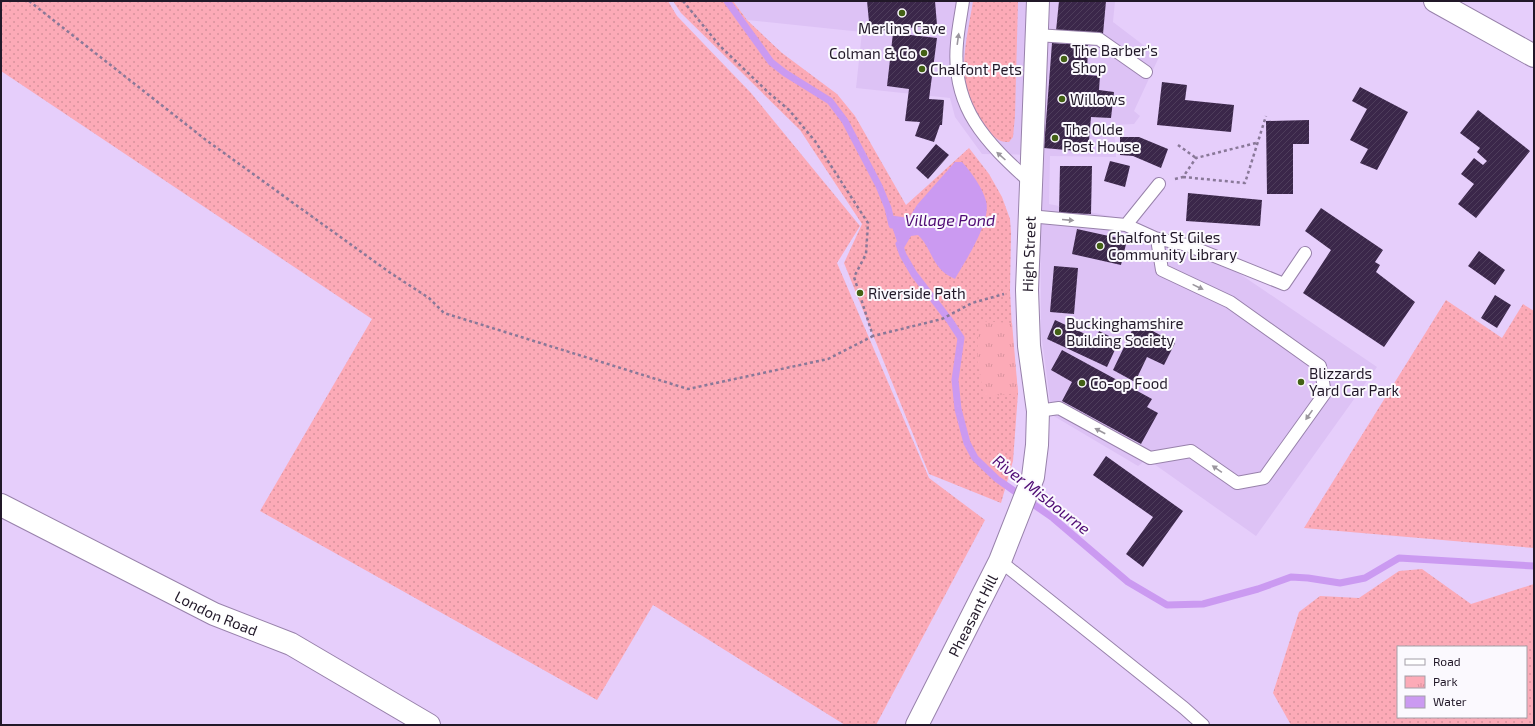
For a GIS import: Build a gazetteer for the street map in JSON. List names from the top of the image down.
{
  "streets": {
    "main road": ["High Street", "London Road", "Pheasant Hill"]
  },
  "crossings": [
    ["High Street", "Pheasant Hill"]
  ],
  "water": ["Village Pond", "River Misbourne"],
  "places": [
    "Merlins Cave",
    "Colman & Co",
    "The Barber's Shop",
    "Chalfont Pets",
    "Willows",
    "The Olde Post House",
    "Chalfont St Giles Community Library",
    "Riverside Path",
    "Buckinghamshire Building Society",
    "Blizzards Yard Car Park",
    "Co-op Food"
  ],
  "legend": ["Road", "Park", "Water"]
}
